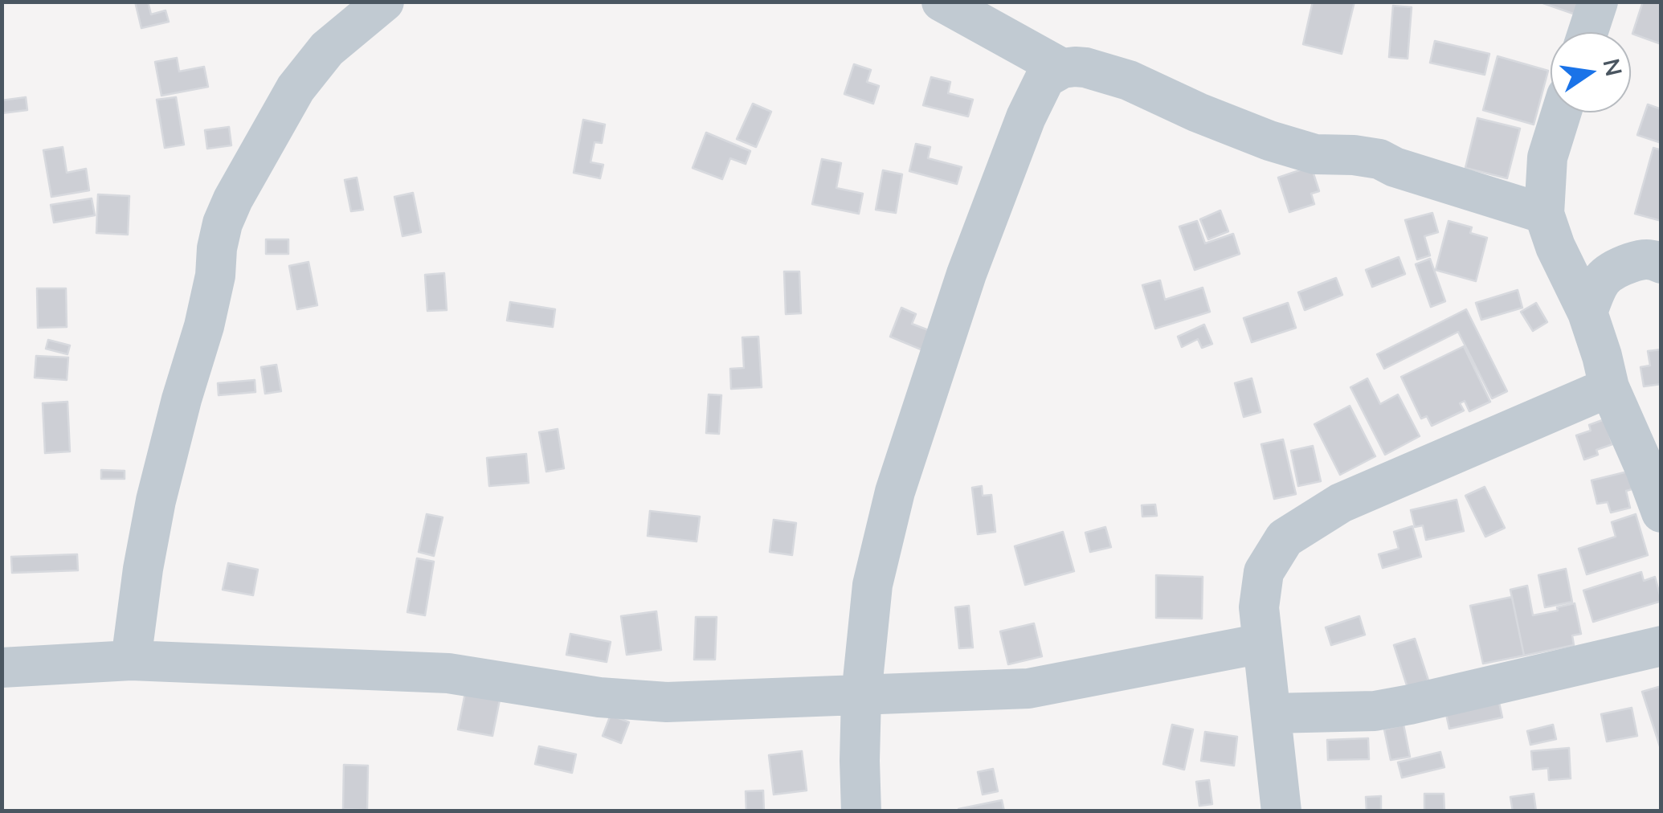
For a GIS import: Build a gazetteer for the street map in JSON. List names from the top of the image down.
{
  "north": "right"
}
